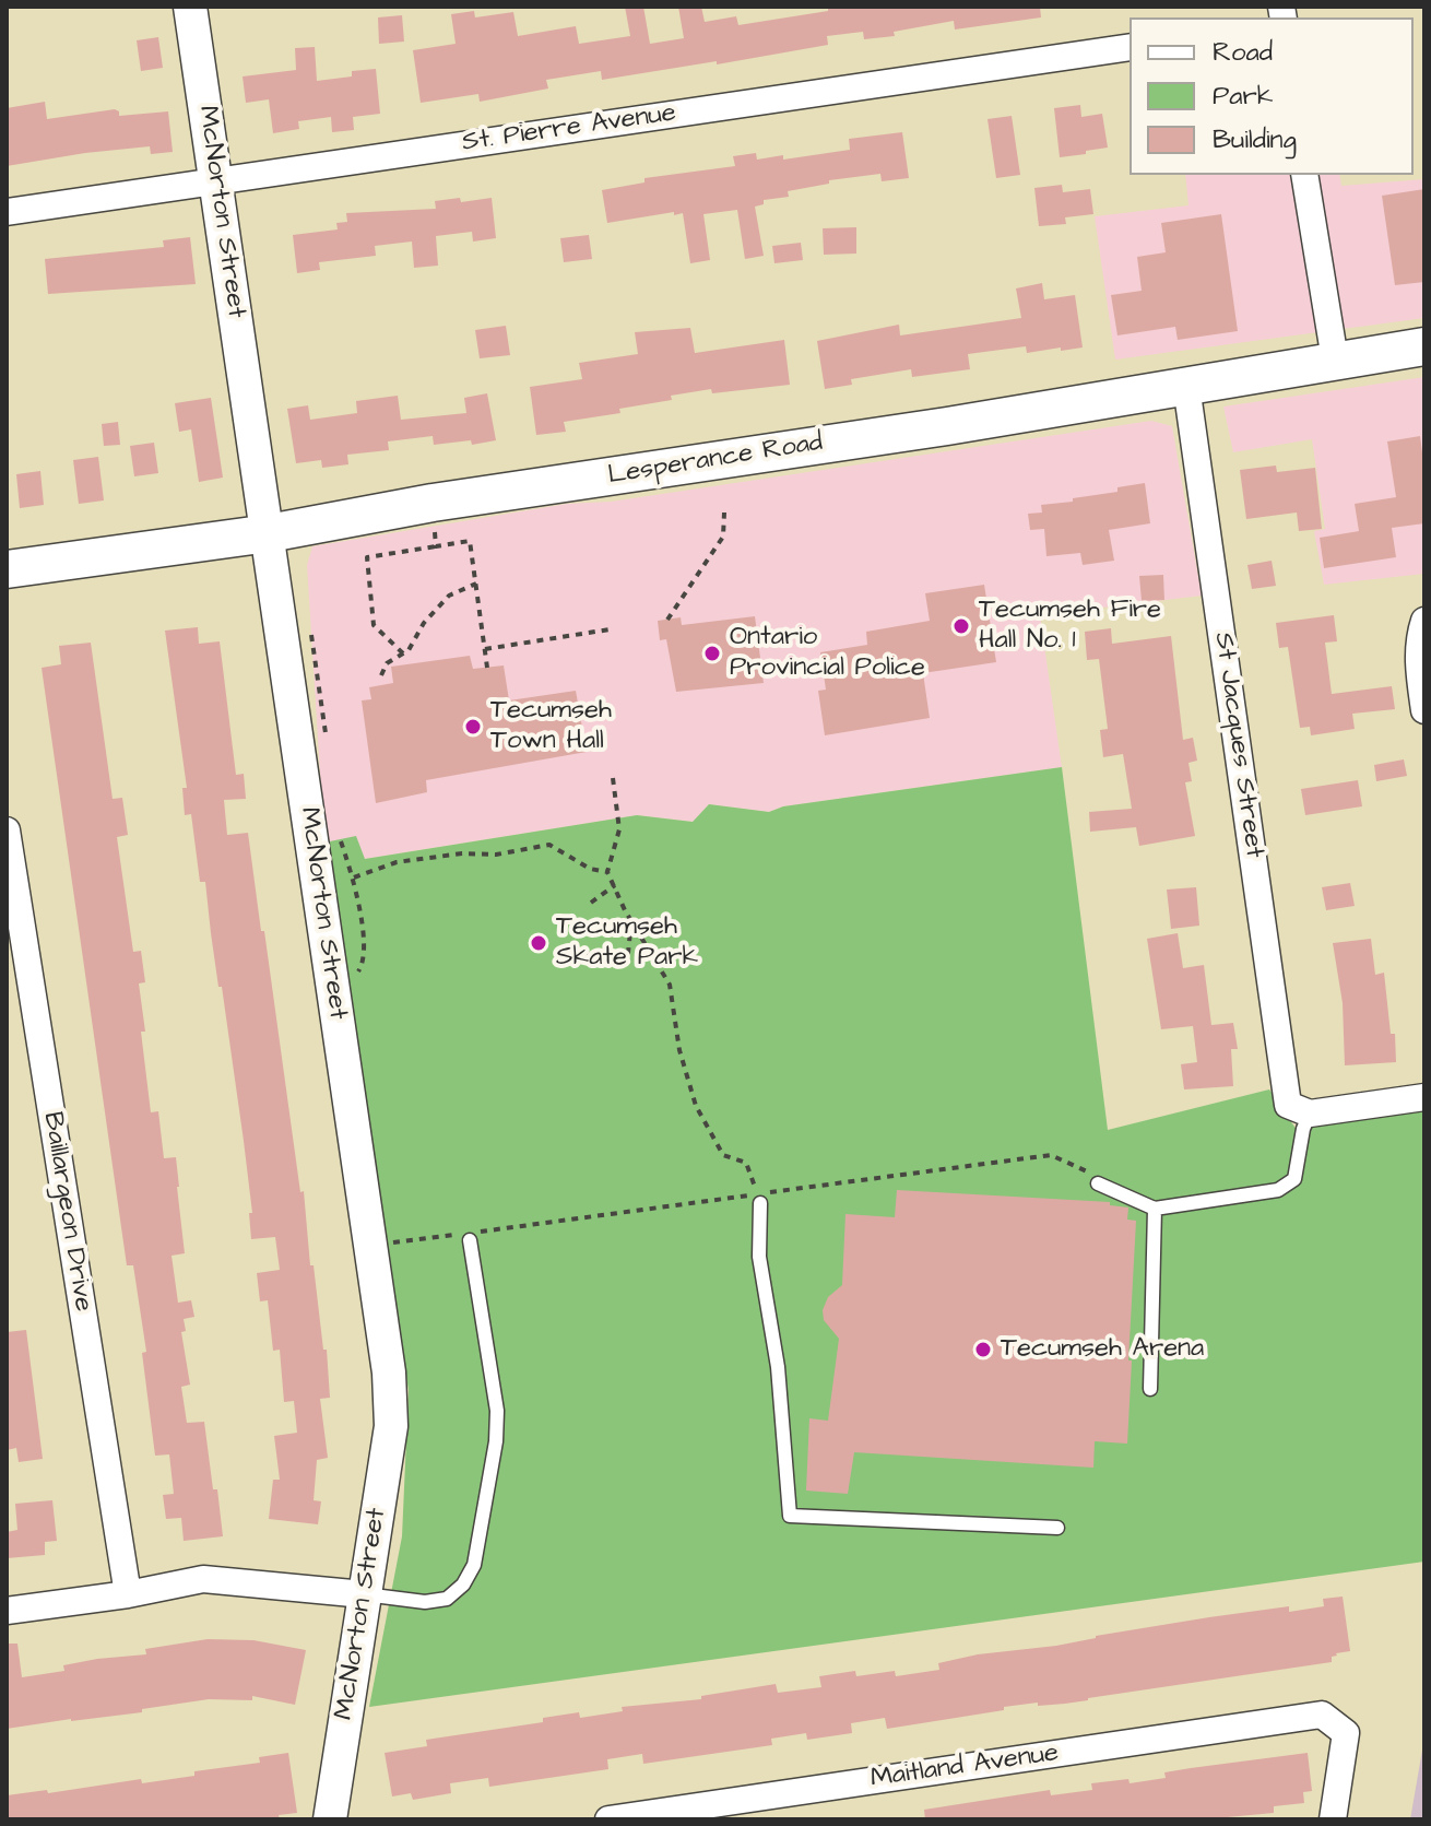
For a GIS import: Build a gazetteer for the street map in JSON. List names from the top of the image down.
{
  "streets": {
    "main road": ["Lesperance Road"],
    "street": [
      "St. Pierre Avenue",
      "McNorton Street",
      "St Jacques Street",
      "Baillargeon Drive",
      "Maitland Avenue"
    ]
  },
  "crossings": [
    ["St. Pierre Avenue", "McNorton Street"],
    ["McNorton Street", "Lesperance Road"],
    ["Lesperance Road", "St Jacques Street"]
  ],
  "places": [
    "Tecumseh Fire Hall No. 1",
    "Ontario Provincial Police",
    "Tecumseh Town Hall",
    "Tecumseh Skate Park",
    "Tecumseh Arena"
  ],
  "legend": ["Road", "Park", "Building"]
}
